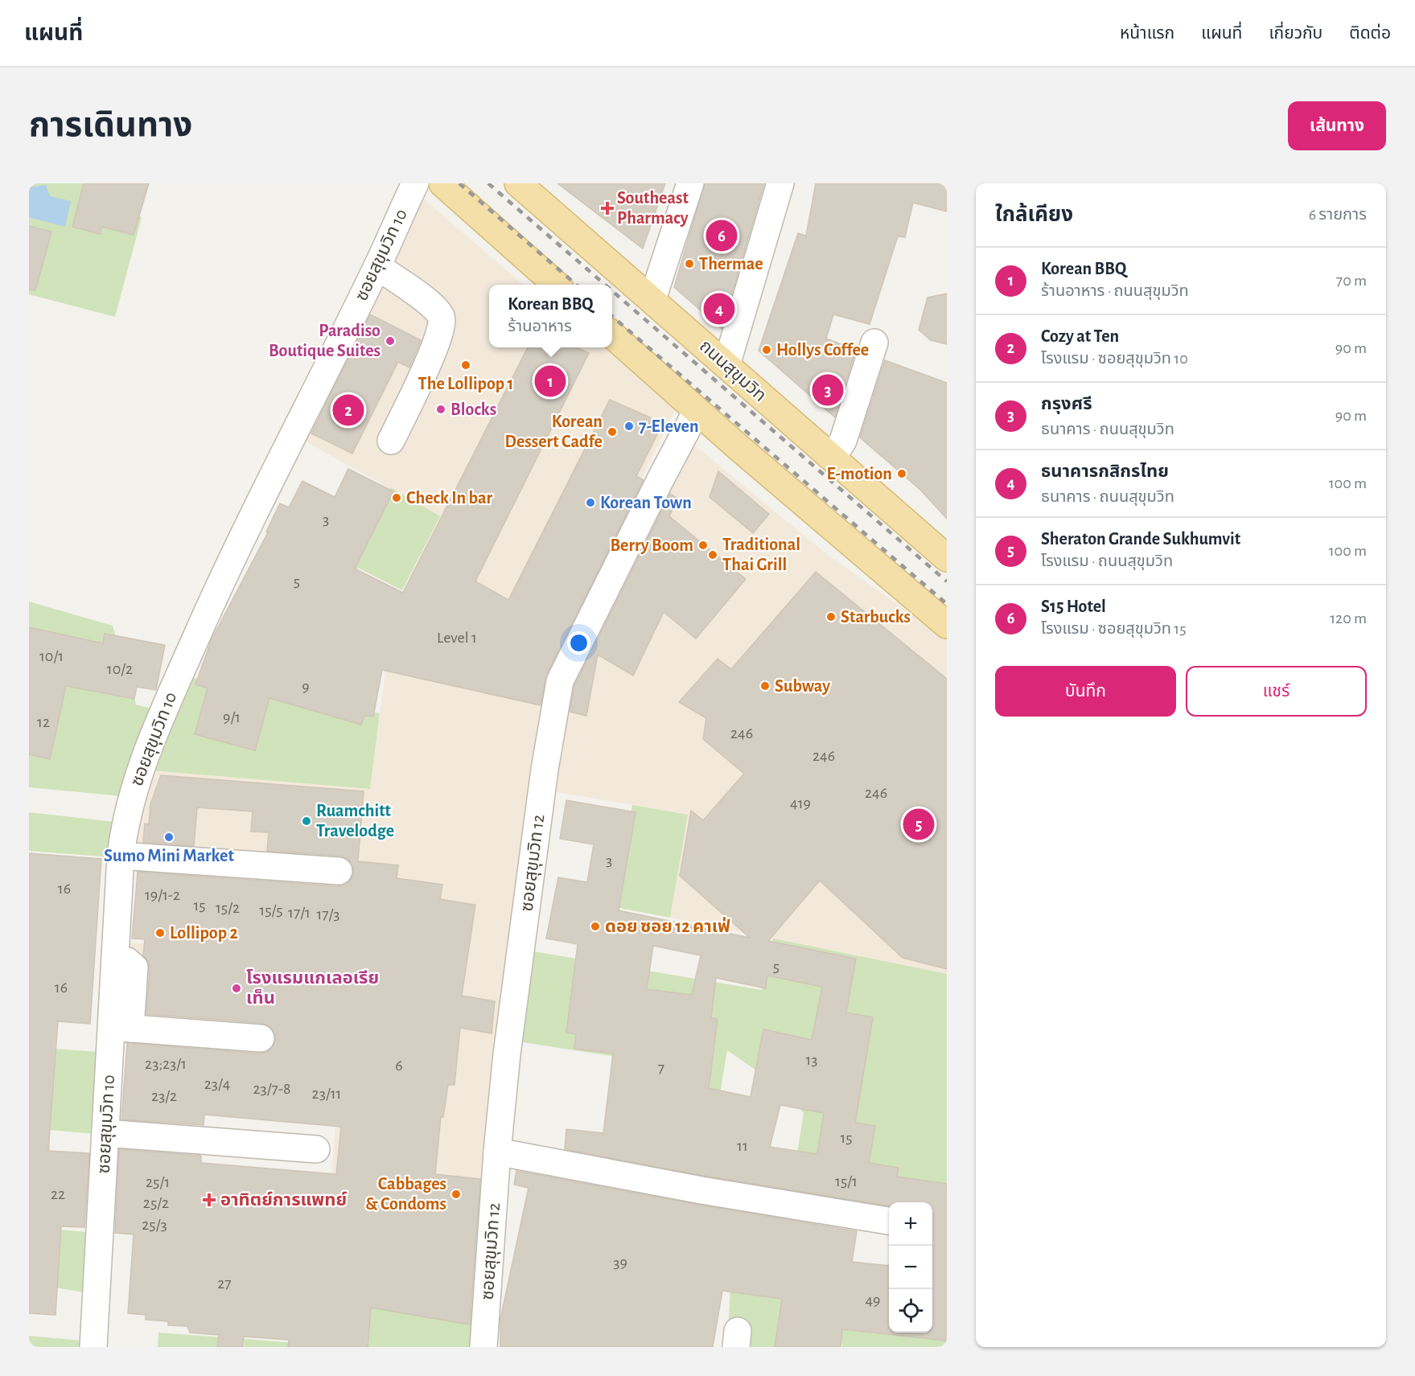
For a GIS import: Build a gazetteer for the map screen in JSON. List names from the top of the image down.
{
  "streets": {
    "main road": ["ถนนสุขุมวิท"],
    "street": ["ซอยสุขุมวิท 10", "ซอยสุขุมวิท 12"]
  },
  "places": {
    "health": ["Southeast Pharmacy", "อาทิตย์การแพทย์"],
    "other": [
      "Thermae",
      "Paradiso Boutique Suites",
      "Hollys Coffee",
      "The Lollipop 1",
      "Blocks",
      "7-Eleven",
      "Korean Dessert Cadfe",
      "E-motion",
      "Check In bar",
      "Korean Town",
      "Berry Boom",
      "Traditional Thai Grill",
      "Starbucks",
      "Subway",
      "Ruamchitt Travelodge",
      "Sumo Mini Market",
      "ดอย ซอย 12 คาเฟ่",
      "Lollipop 2",
      "โรงแรมแกเลอเรีย เท็น",
      "Cabbages & Condoms"
    ]
  },
  "house_numbers": [
    "3",
    "5",
    "Level 1",
    "10/1",
    "10/2",
    "9",
    "9/1",
    "12",
    "246",
    "246",
    "246",
    "419",
    "3",
    "16",
    "19/1-2",
    "15",
    "15/2",
    "15/5",
    "17/1",
    "17/3",
    "5",
    "16",
    "13",
    "23;23/1",
    "6",
    "7",
    "23/4",
    "23/7-8",
    "23/11",
    "23/2",
    "15",
    "11",
    "15/1",
    "25/1",
    "22",
    "25/2",
    "25/3",
    "39",
    "27",
    "49"
  ],
  "page": {
    "header": "แผนที่",
    "nav": [
      "หน้าแรก",
      "แผนที่",
      "เกี่ยวกับ",
      "ติดต่อ"
    ],
    "title": "การเดินทาง",
    "buttons": [
      "เส้นทาง",
      ["บันทึก", "แชร์"]
    ],
    "heading": ["ใกล้เคียง", "6 รายการ"],
    "pins": [
      "6",
      "4",
      "1",
      "3",
      "2",
      "5"
    ],
    "list": [
      {
        "mark": "1",
        "name": "Korean BBQ",
        "note": "ร้านอาหาร · ถนนสุขุมวิท",
        "value": "70 m"
      },
      {
        "mark": "2",
        "name": "Cozy at Ten",
        "note": "โรงแรม · ซอยสุขุมวิท 10",
        "value": "90 m"
      },
      {
        "mark": "3",
        "name": "กรุงศรี",
        "note": "ธนาคาร · ถนนสุขุมวิท",
        "value": "90 m"
      },
      {
        "mark": "4",
        "name": "ธนาคารกสิกรไทย",
        "note": "ธนาคาร · ถนนสุขุมวิท",
        "value": "100 m"
      },
      {
        "mark": "5",
        "name": "Sheraton Grande Sukhumvit",
        "note": "โรงแรม · ถนนสุขุมวิท",
        "value": "100 m"
      },
      {
        "mark": "6",
        "name": "S15 Hotel",
        "note": "โรงแรม · ซอยสุขุมวิท 15",
        "value": "120 m"
      }
    ],
    "popup": ["Korean BBQ", "ร้านอาหาร"],
    "map_buttons": ["+", "−"]
  }
}
